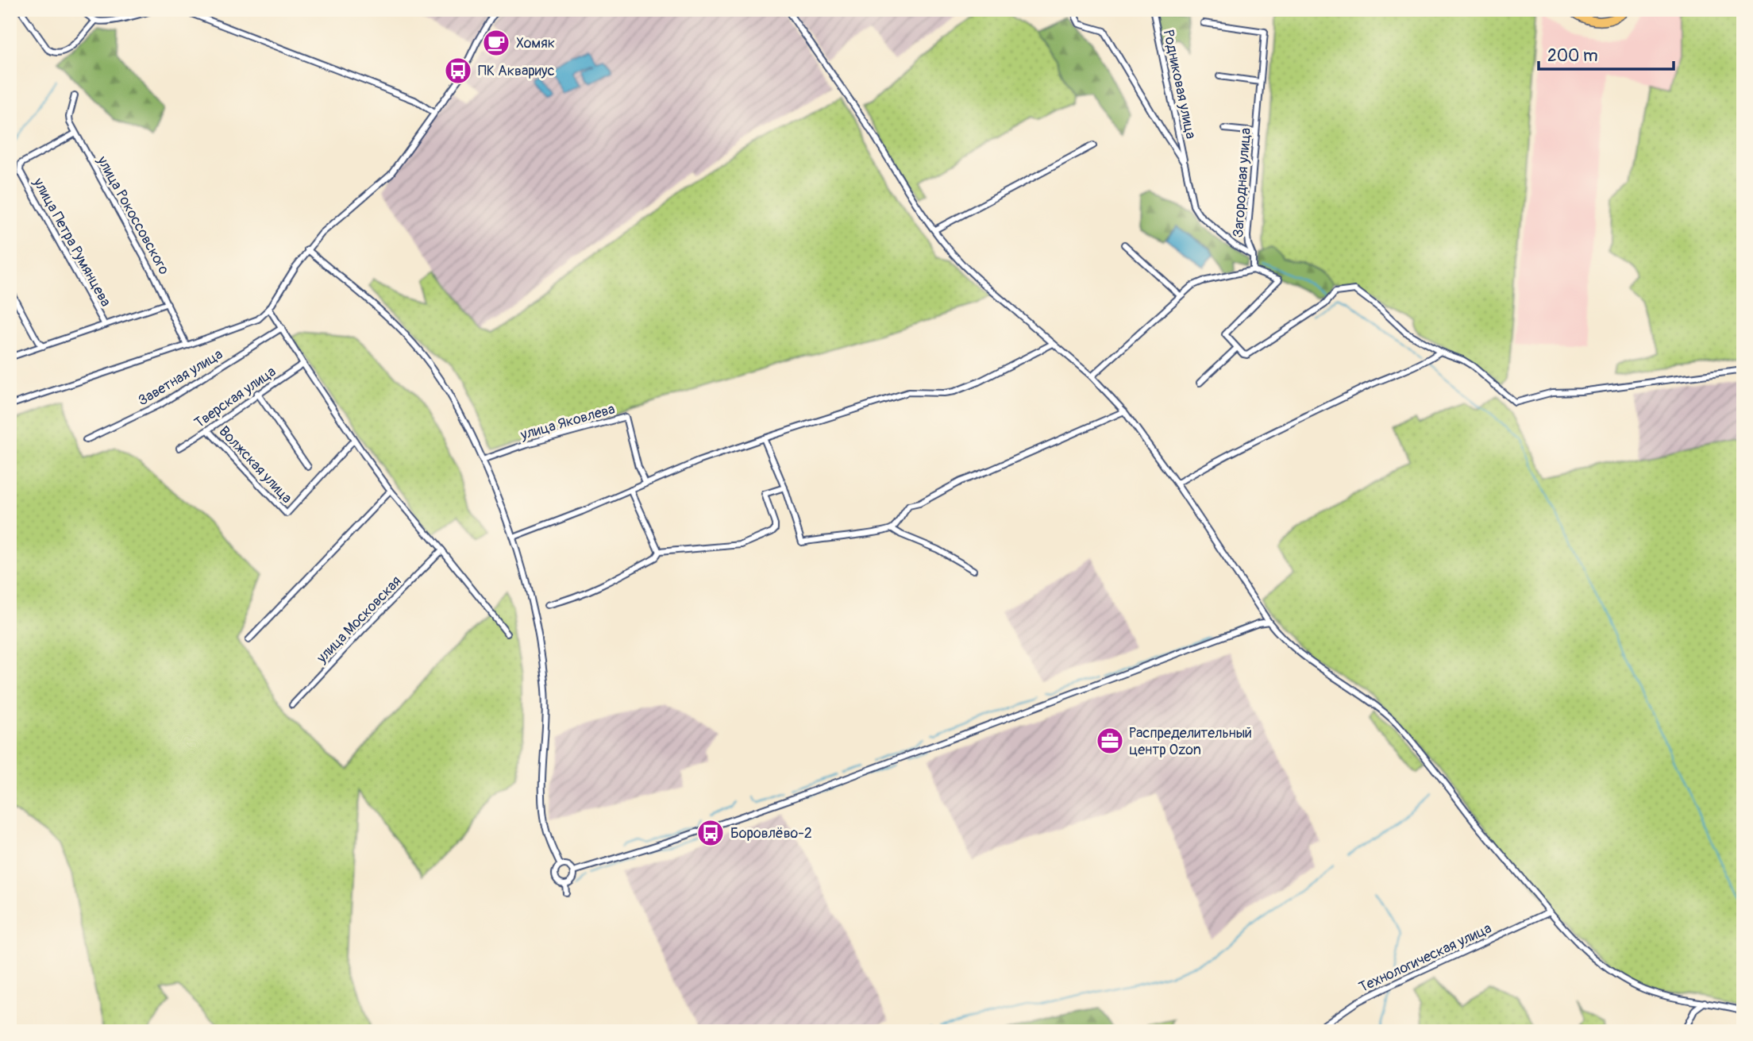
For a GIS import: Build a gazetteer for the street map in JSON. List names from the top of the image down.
{
  "streets": {
    "street": [
      "Родниковая улица",
      "Загородная улица",
      "улица Рокоссовского",
      "улица Петра Румянцева",
      "Заветная улица",
      "Тверская улица",
      "улица Яковлева",
      "Волжская улица",
      "улица Московская",
      "Технологическая улица"
    ]
  },
  "crossings": [
    ["Родниковая улица", "Загородная улица"],
    ["улица Рокоссовского", "улица Петра Румянцева"],
    ["Тверская улица", "Волжская улица"]
  ],
  "places": {
    "cafe": ["Хомяк"],
    "bus stop": ["ПК Аквариус", "Боровлёво-2"],
    "office": ["Распределительный центр Ozon"]
  },
  "scale_bar": "200 m"
}
